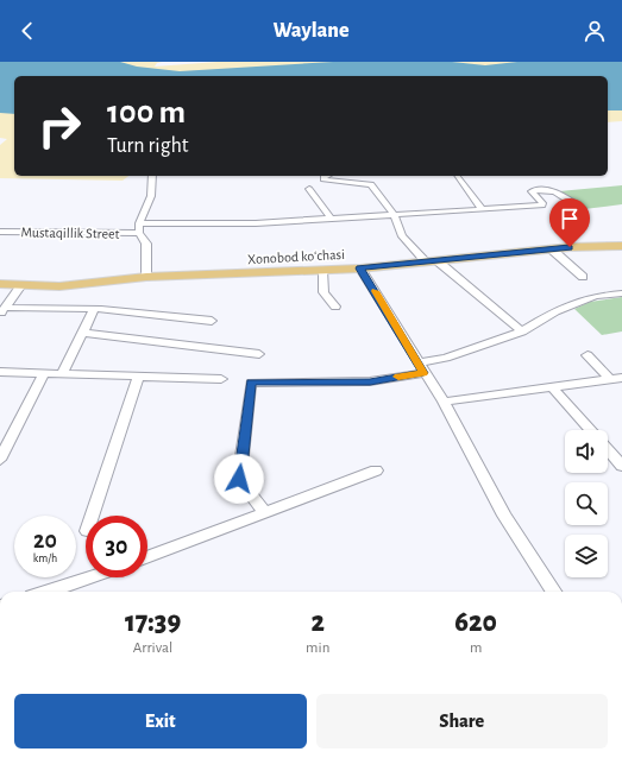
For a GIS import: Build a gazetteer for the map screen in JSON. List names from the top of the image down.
{
  "streets": {
    "main road": ["Xonobod koʻchasi"],
    "street": ["Mustaqillik Street"]
  },
  "page": {
    "header": "Waylane",
    "turn": ["100 m", "Turn right"],
    "speed": "20 km/h",
    "limit": "30",
    "eta": [
      "17:39",
      "Arrival",
      "2",
      "min",
      "620",
      "m"
    ],
    "buttons": ["Exit", "Share"]
  }
}
